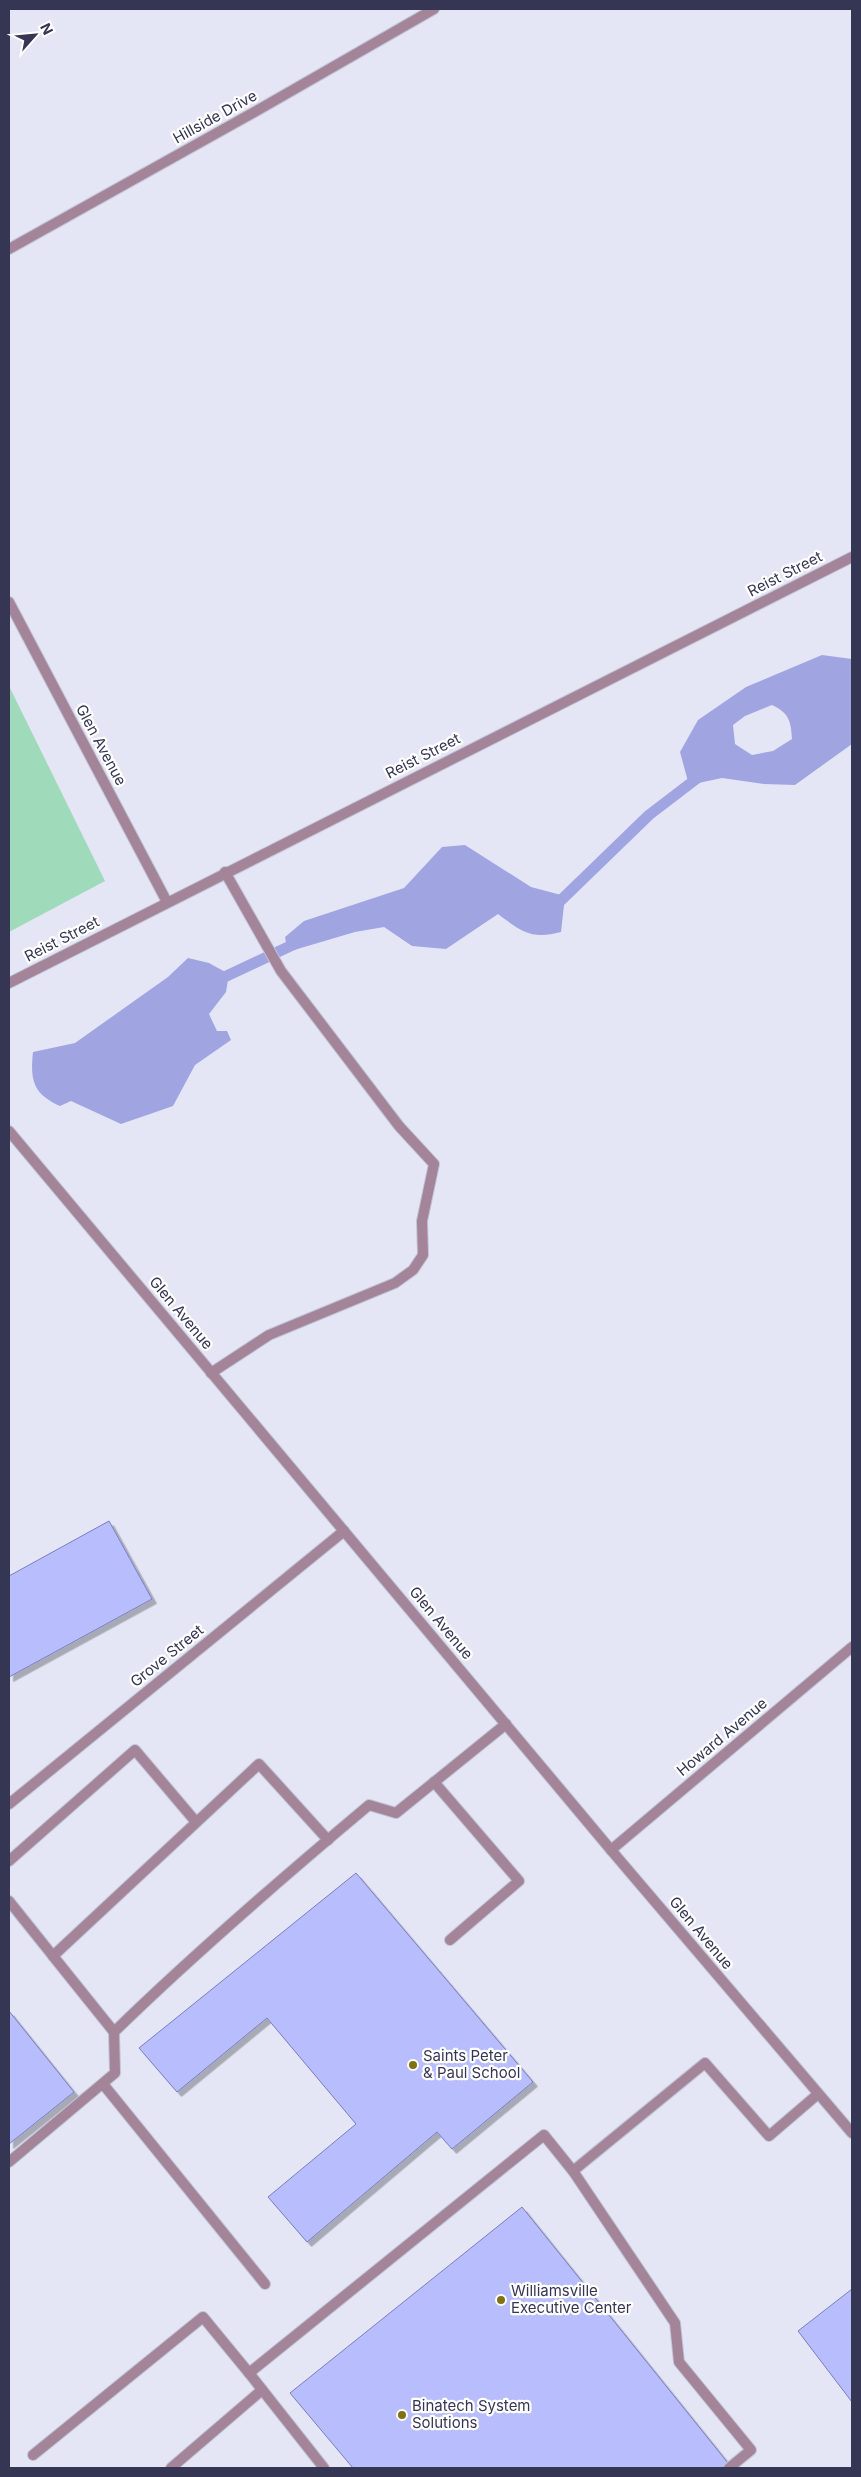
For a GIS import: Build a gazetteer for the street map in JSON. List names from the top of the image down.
{
  "streets": {
    "street": [
      "Hillside Drive",
      "Reist Street",
      "Glen Avenue",
      "Grove Street",
      "Howard Avenue"
    ]
  },
  "crossings": [
    ["Reist Street", "Glen Avenue"],
    ["Glen Avenue", "Grove Street"],
    ["Glen Avenue", "Howard Avenue"]
  ],
  "places": ["Saints Peter & Paul School", "Williamsville Executive Center", "Binatech System Solutions"],
  "north": "top right"
}
